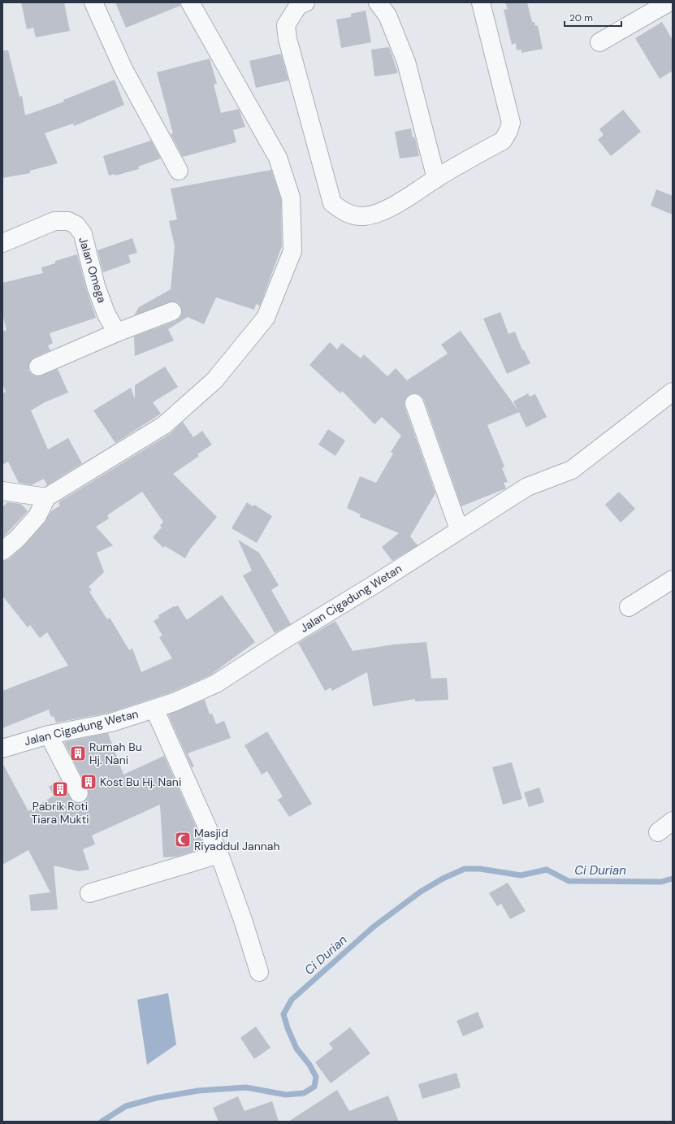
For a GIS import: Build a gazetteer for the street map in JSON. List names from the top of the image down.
{
  "streets": {
    "street": ["Jalan Omega", "Jalan Cigadung Wetan"]
  },
  "water": ["Ci Durian"],
  "places": {
    "building": ["Rumah Bu Hj. Nani", "Kost Bu Hj. Nani", "Pabrik Roti Tiara Mukti"],
    "mosque": ["Masjid Riyaddul Jannah"]
  },
  "scale_bar": "20 m"
}
